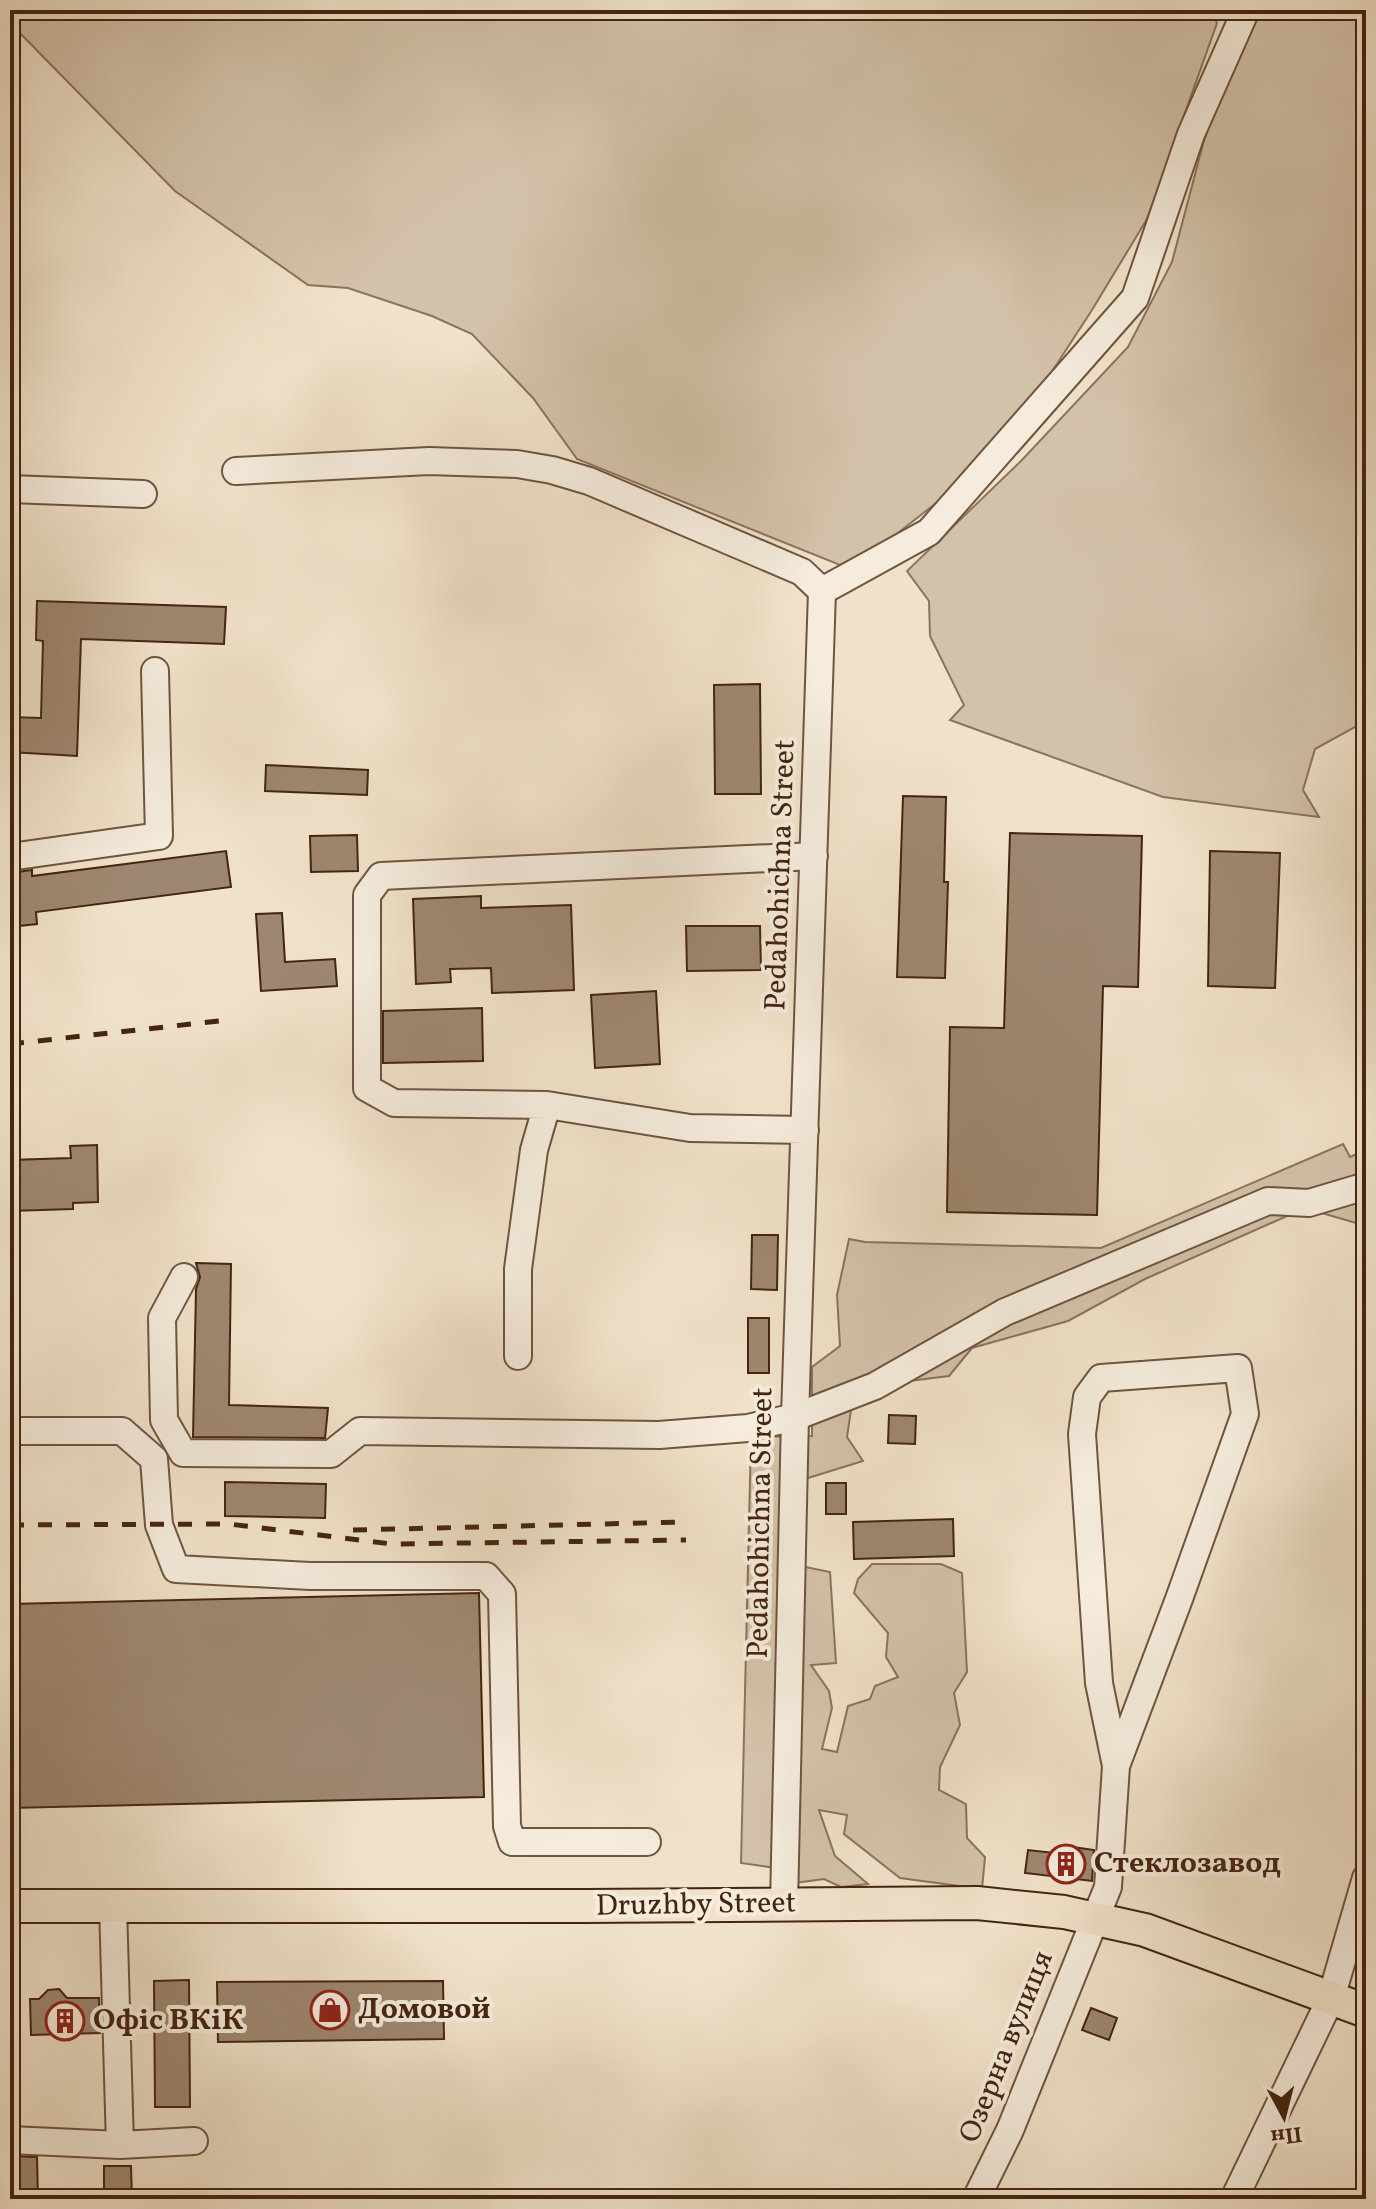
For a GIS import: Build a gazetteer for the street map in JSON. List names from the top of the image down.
{
  "streets": {
    "main road": ["Druzhby Street"],
    "street": ["Pedahohichna Street", "Озерна вулиця"]
  },
  "crossings": [
    ["Pedahohichna Street", "Druzhby Street"],
    ["Druzhby Street", "Озерна вулиця"]
  ],
  "places": {
    "building": ["Стеклозавод", "Офіс ВКіК"],
    "shop": ["Домовой"]
  },
  "north": "bottom"
}
